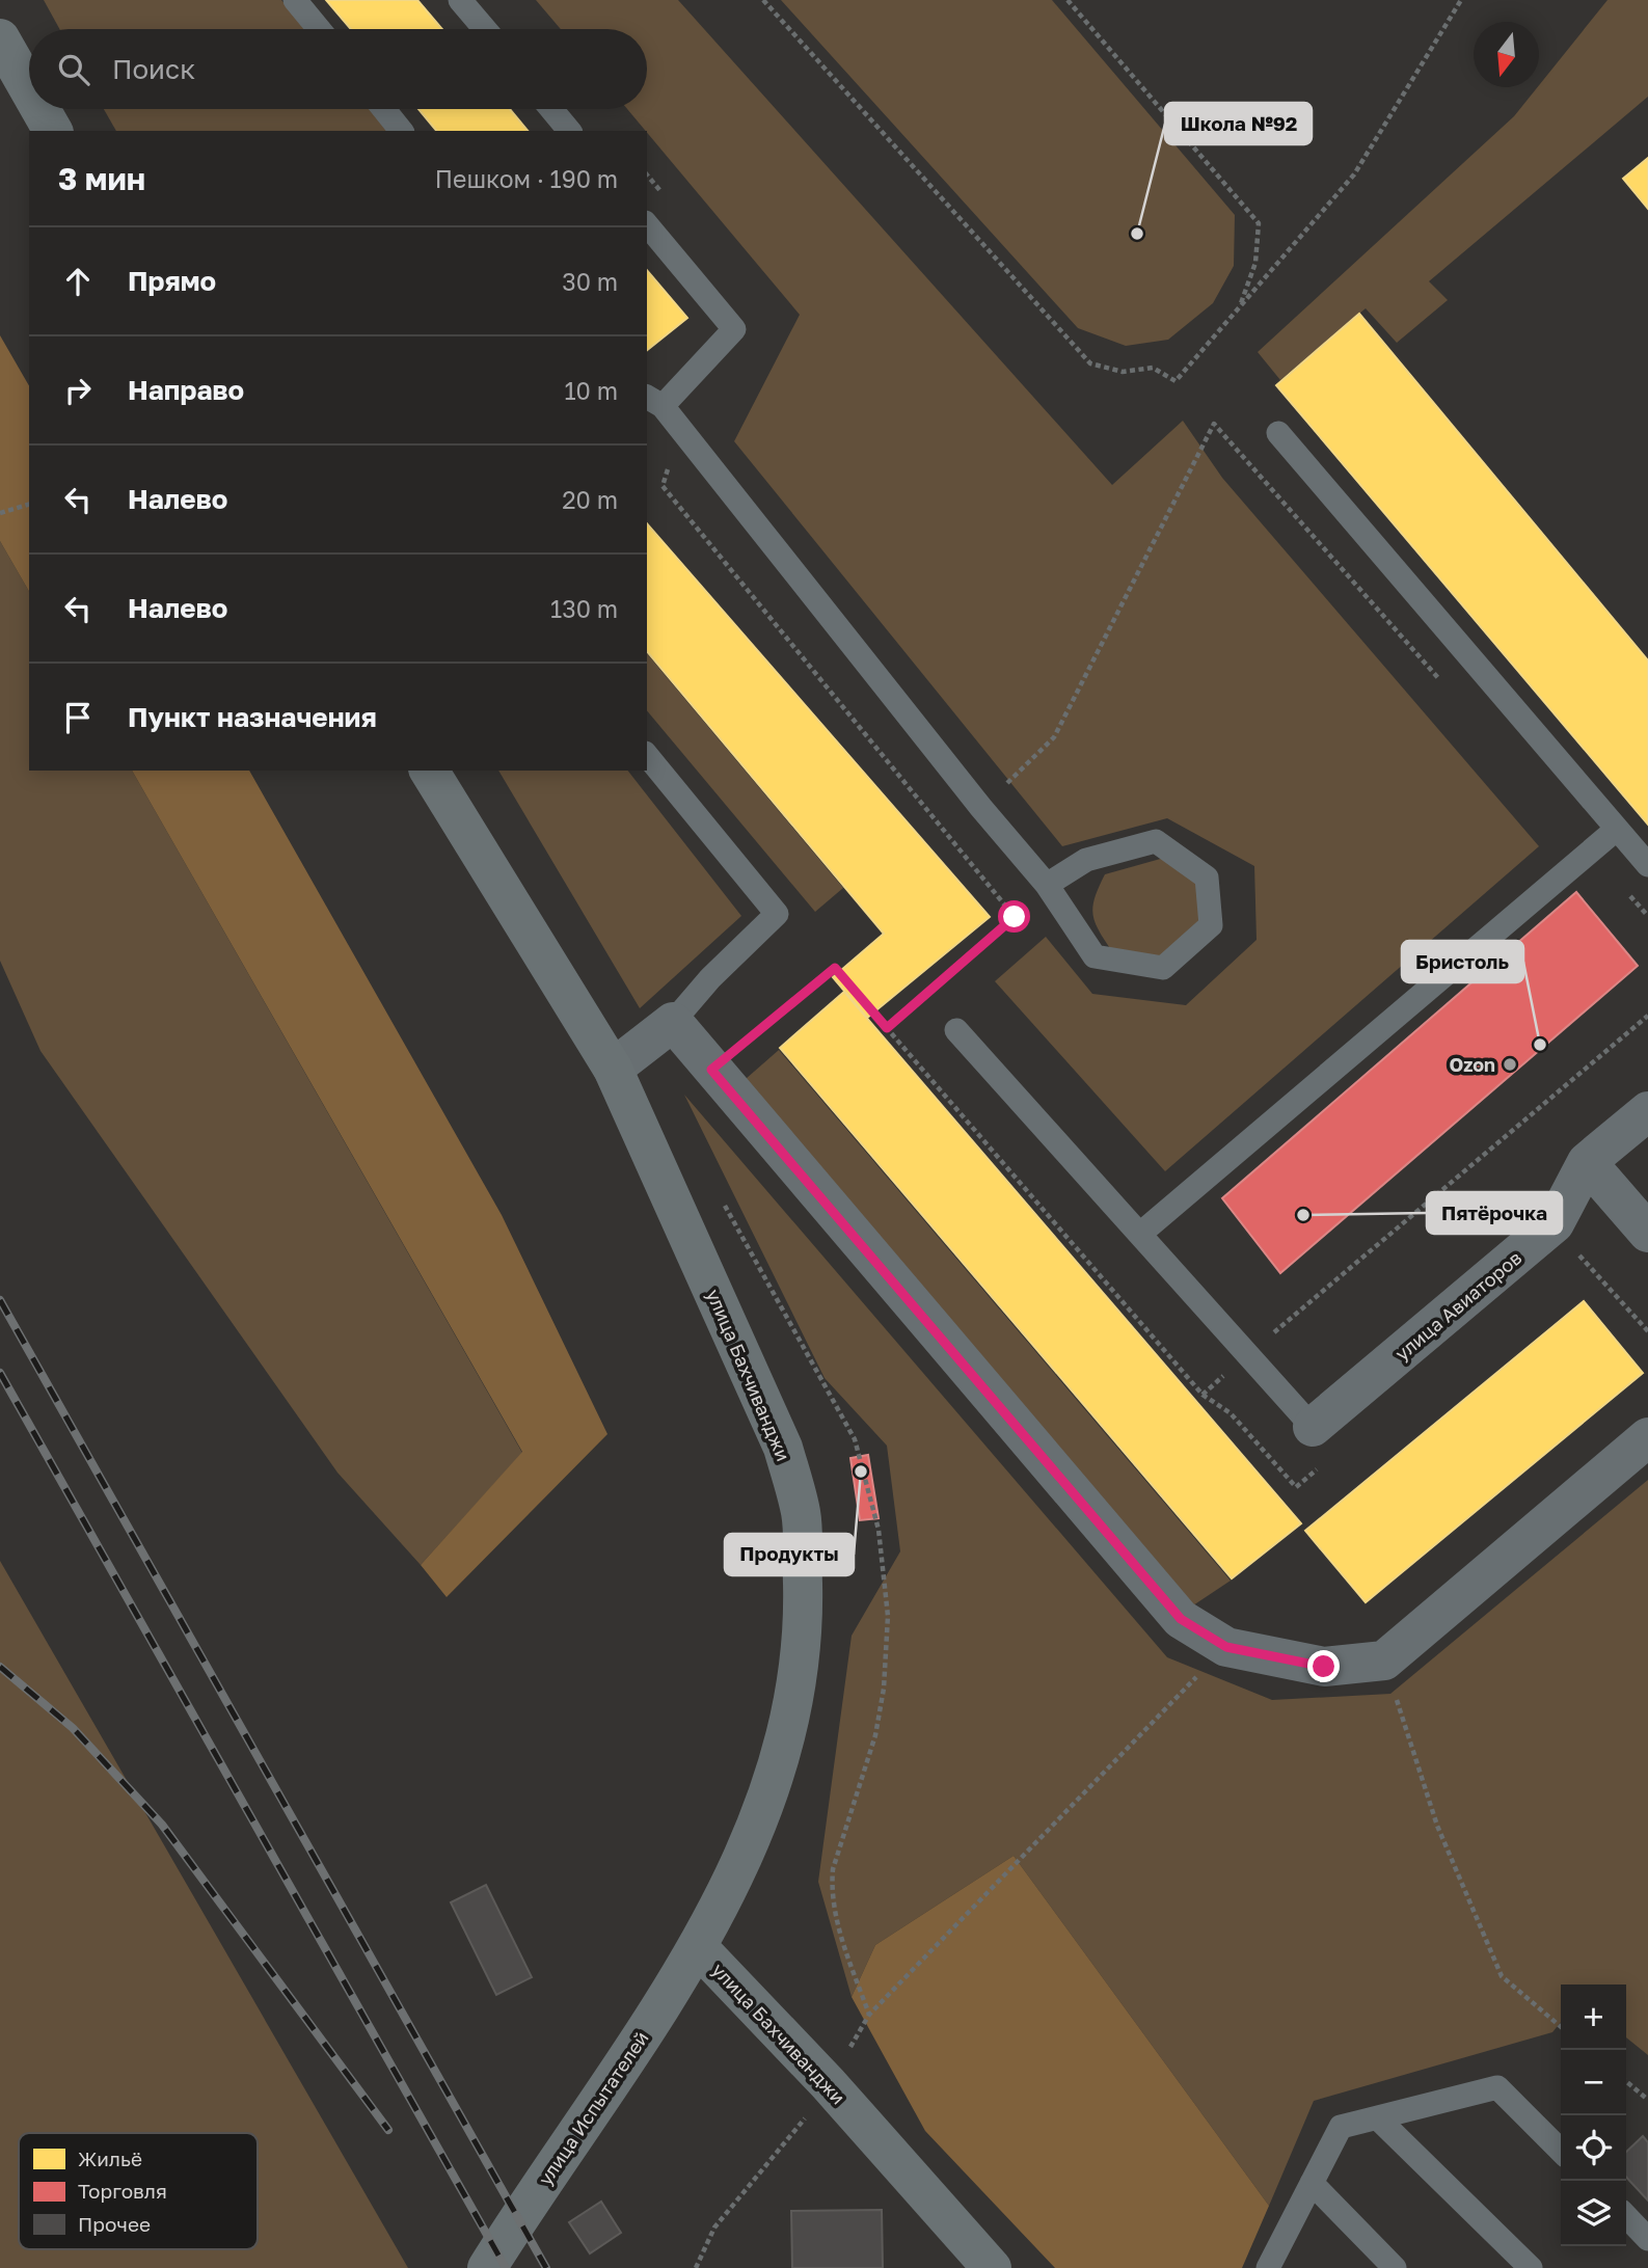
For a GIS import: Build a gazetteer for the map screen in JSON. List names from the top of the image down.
{
  "streets": {
    "main road": ["улица Бахчиванджи", "улица Испытателей"],
    "street": ["улица Авиаторов"]
  },
  "crossings": [
    ["улица Бахчиванджи", "улица Испытателей"]
  ],
  "places": [
    "Школа №92",
    "Бристоль",
    "Ozon",
    "Пятёрочка",
    "Продукты"
  ],
  "legend": ["Жильё", "Торговля", "Прочее"],
  "north": "bottom",
  "page": {
    "search": "Поиск",
    "heading": ["3 мин", "Пешком · 190 m"],
    "list": [
      ["Прямо", "30 m"],
      ["Направо", "10 m"],
      ["Налево", "20 m"],
      ["Налево", "130 m"],
      "Пункт назначения"
    ],
    "map_buttons": ["+", "−"]
  }
}
